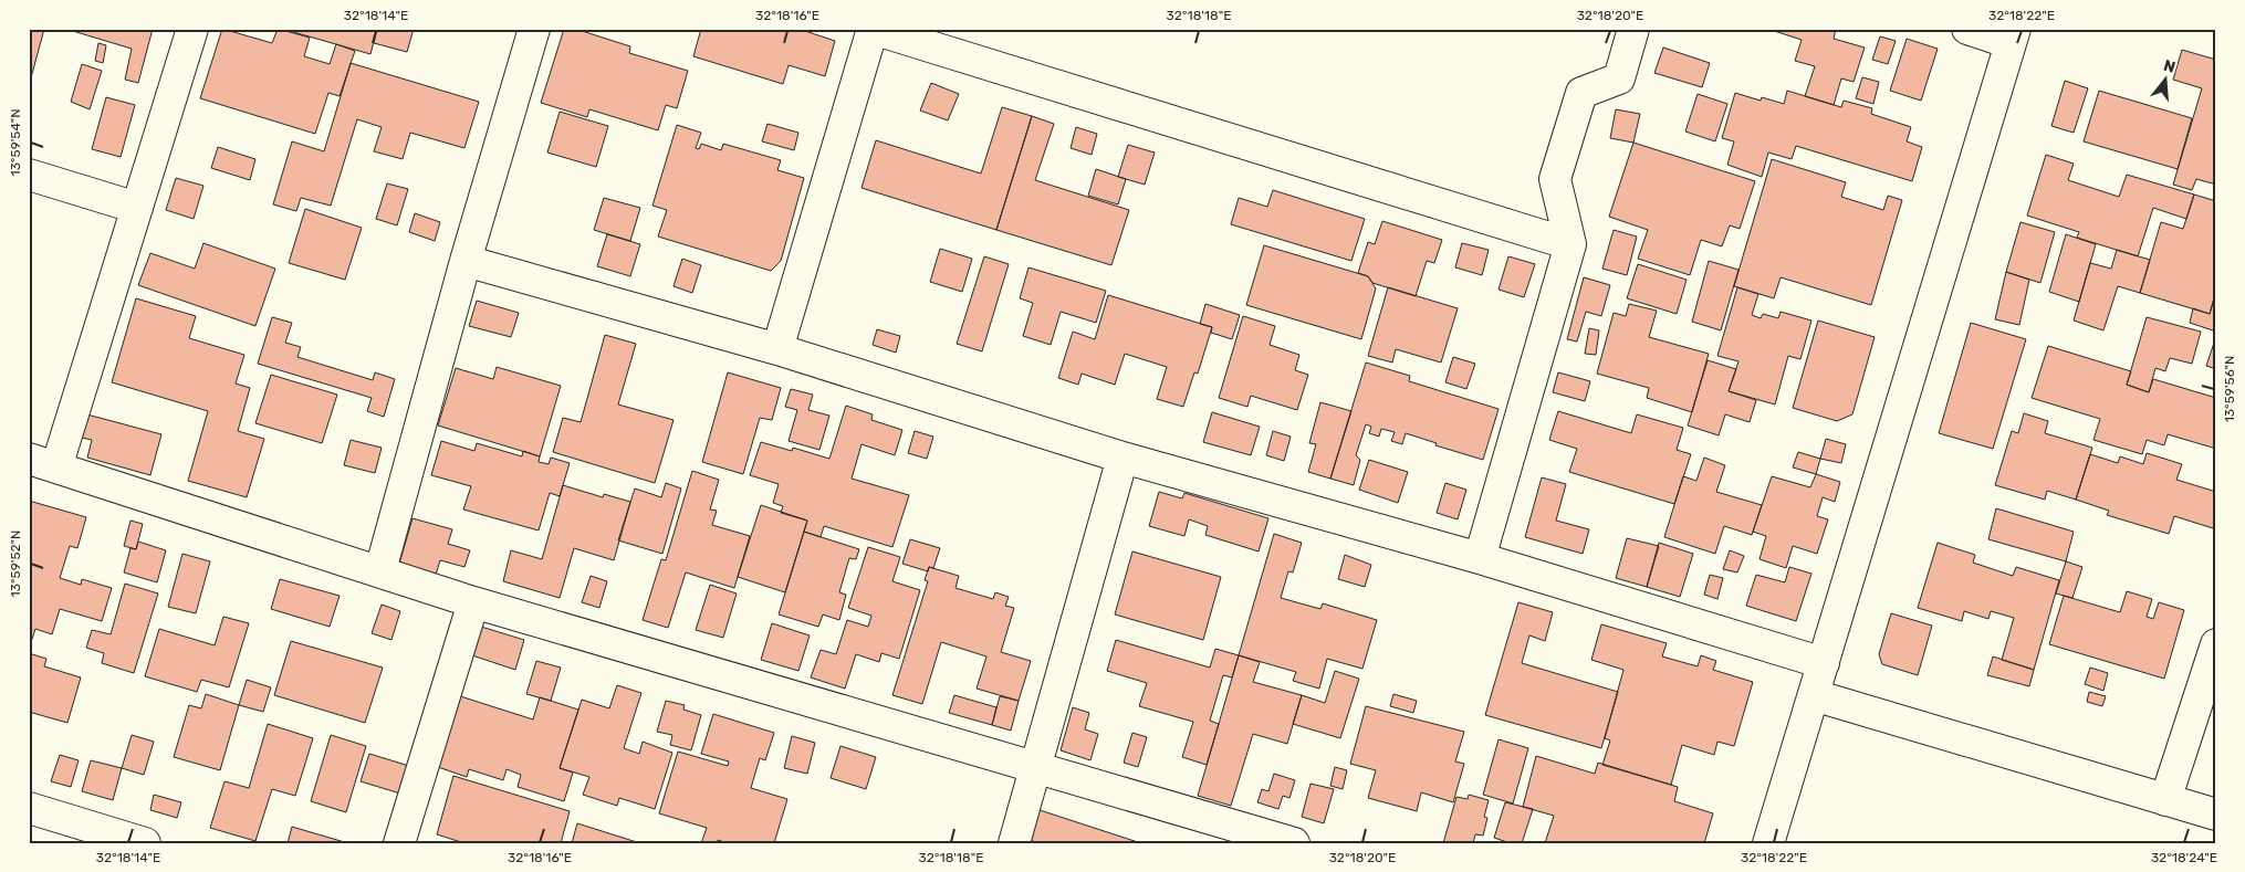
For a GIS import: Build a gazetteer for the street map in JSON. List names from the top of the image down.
{
  "north": "top",
  "coordinates": [
    "32°18'14\"E",
    "32°18'16\"E",
    "32°18'18\"E",
    "32°18'20\"E",
    "32°18'22\"E",
    "13°59'54\"N",
    "13°59'56\"N",
    "13°59'52\"N",
    "32°18'24\"E"
  ]
}
